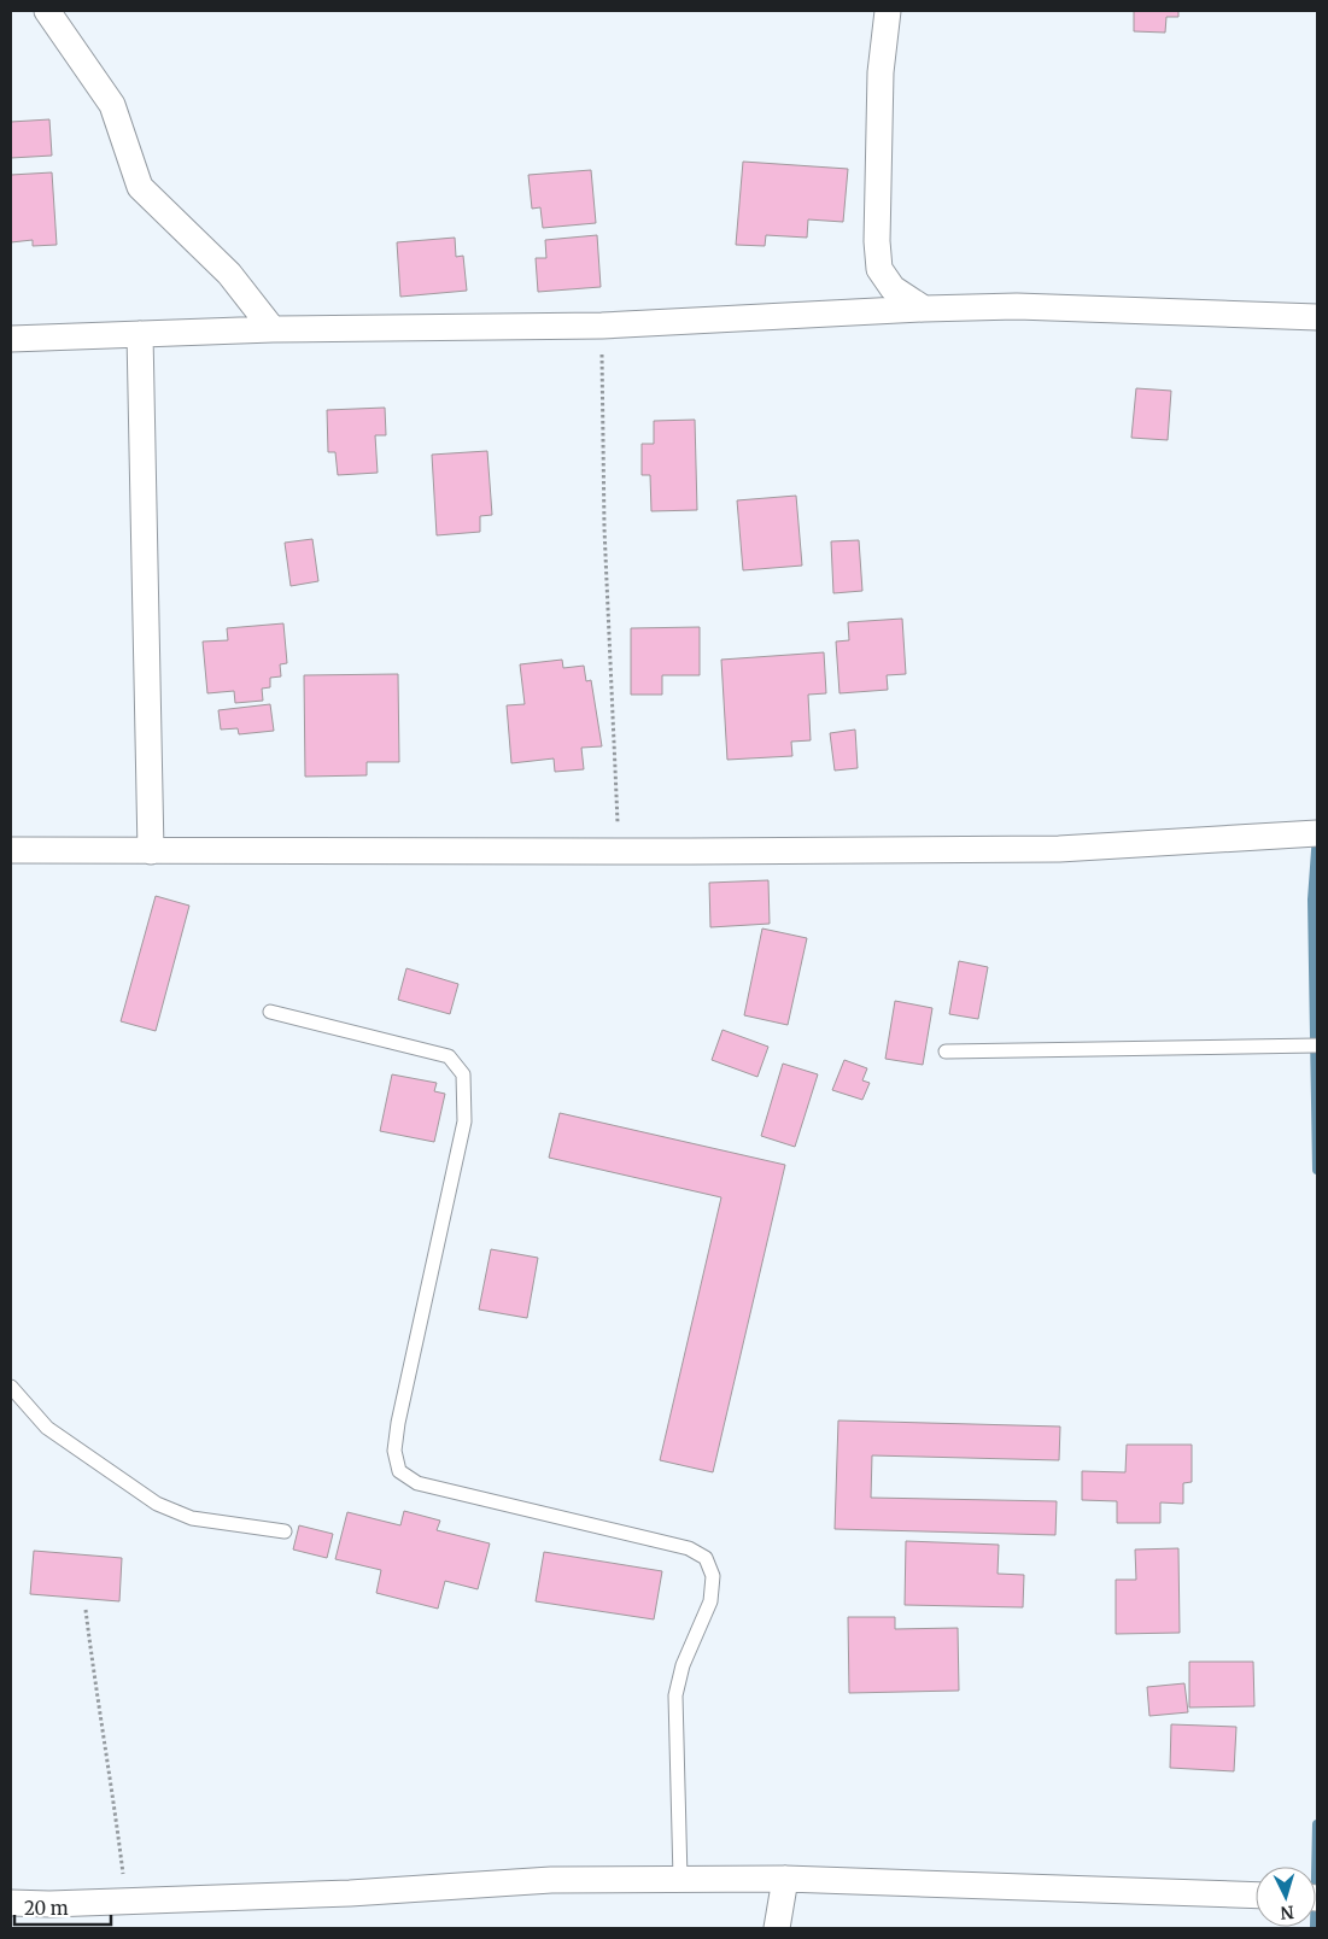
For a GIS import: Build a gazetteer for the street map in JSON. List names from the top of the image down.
{
  "scale_bar": "20 m",
  "north": "bottom"
}
